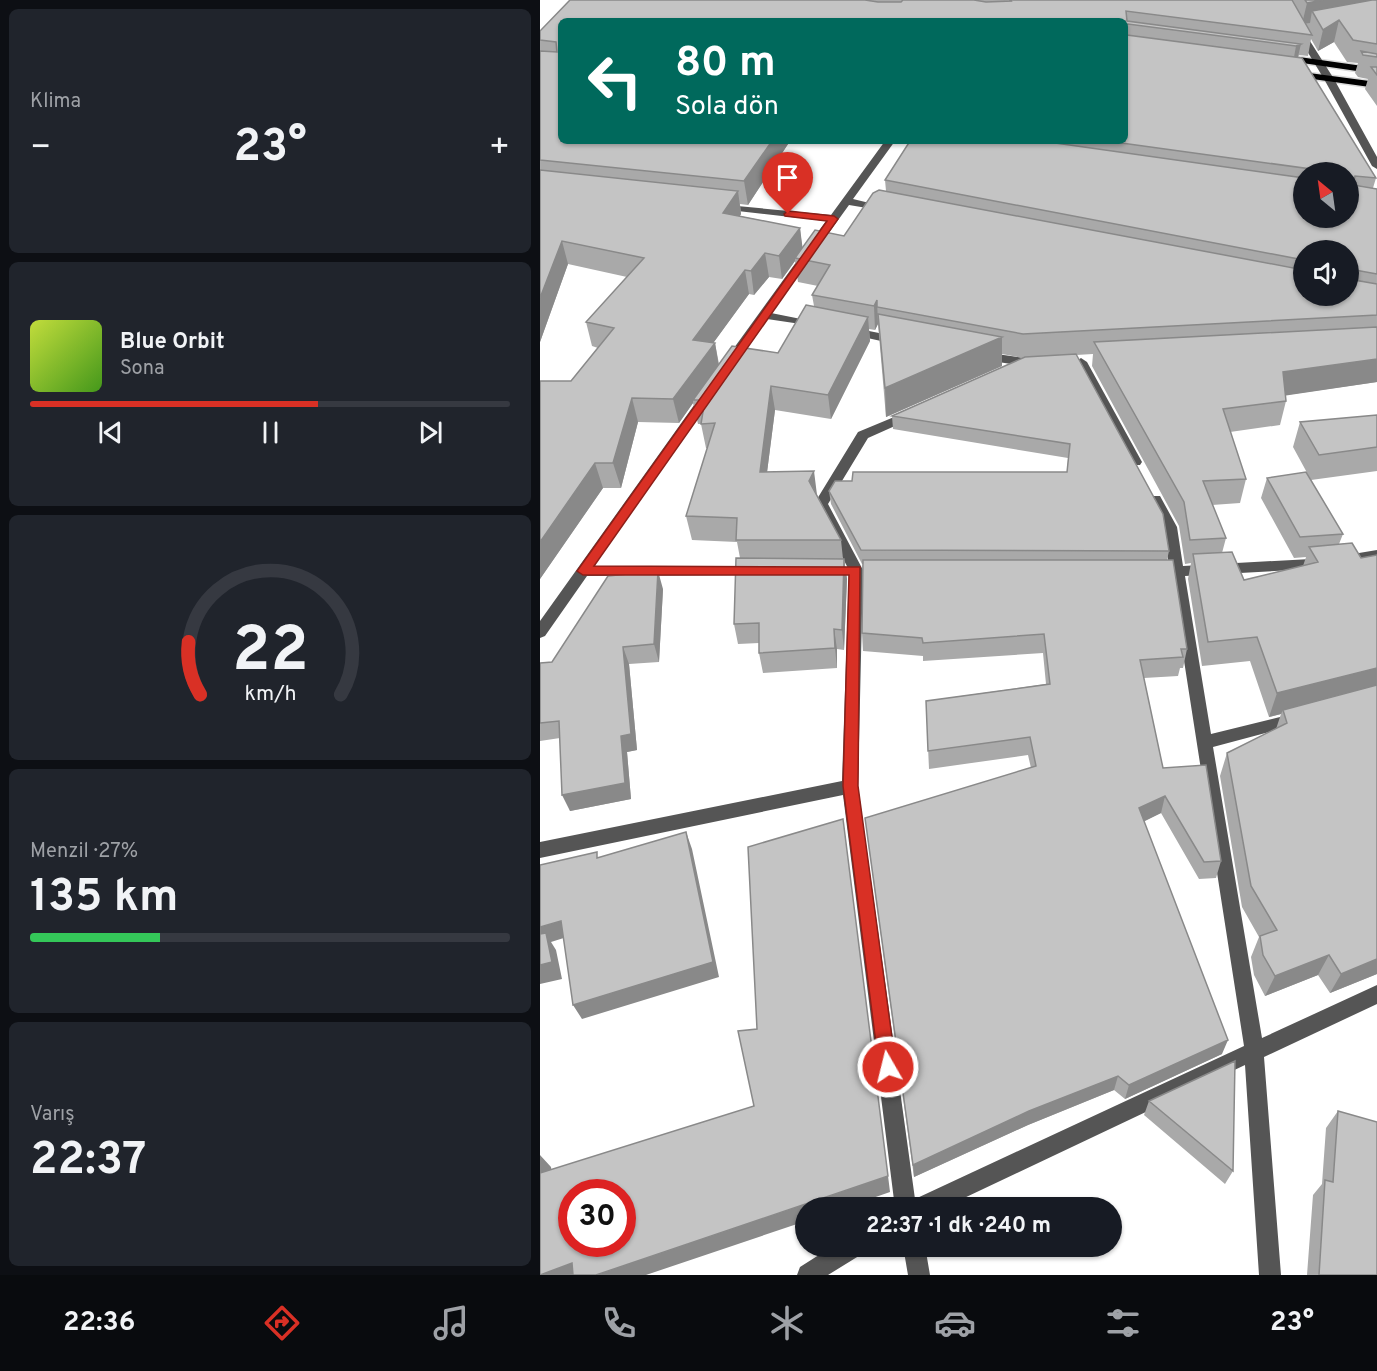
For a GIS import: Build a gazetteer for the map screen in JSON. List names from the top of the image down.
{
  "north": "top left",
  "page": {
    "tile": [
      "Klima",
      ["Menzil · 27%", "135 km"],
      ["Varış", "22:37"]
    ],
    "turn": ["80 m", "Sola dön"],
    "heat": ["−", "23°", "+"],
    "song": ["Blue Orbit", "Sona"],
    "limit": "30",
    "trip": "22:37 · 1 dk · 240 m",
    "tabs": ["22:36", "23°"],
    "gauge": ["22", "km/h"]
  }
}
